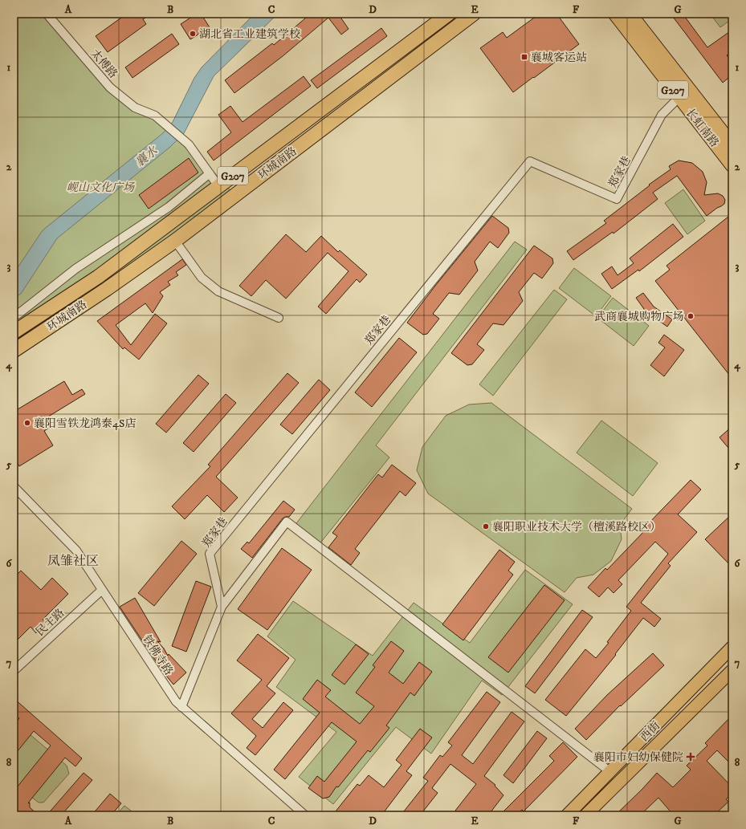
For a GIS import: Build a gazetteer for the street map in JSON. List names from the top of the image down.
{
  "streets": {
    "highway": ["G207", "长虹南路", "环城南路"],
    "main road": ["西街"],
    "street": [
      "太傅路",
      "郑家巷",
      "民主路",
      "铁佛寺路"
    ]
  },
  "crossings": [
    ["太傅路", "环城南路"],
    ["长虹南路", "郑家巷"],
    ["民主路", "铁佛寺路"]
  ],
  "districts": ["凤雏社区"],
  "water": ["襄水"],
  "parks": ["岘山文化广场"],
  "places": {
    "other": [
      "湖北省工业建筑学校",
      "武商襄城购物广场",
      "襄阳雪铁龙鸿泰4S店",
      "襄阳职业技术大学（檀溪路校区）"
    ],
    "transit": ["襄城客运站"],
    "health": ["襄阳市妇幼保健院"]
  },
  "grid": {
    "columns": [
      "A",
      "B",
      "C",
      "D",
      "E",
      "F",
      "G"
    ],
    "rows": [
      "1",
      "2",
      "3",
      "4",
      "5",
      "6",
      "7",
      "8"
    ]
  }
}
